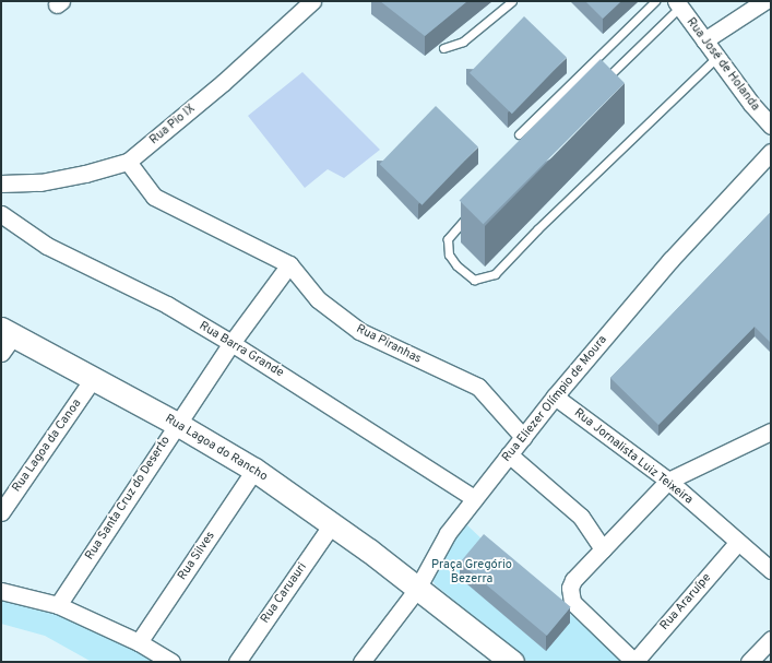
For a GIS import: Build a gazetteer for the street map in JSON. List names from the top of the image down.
{
  "streets": {
    "street": [
      "Rua José de Holanda",
      "Rua Pio IX",
      "Rua Piranhas",
      "Rua Barra Grande",
      "Rua Eliezer Olímpio de Moura",
      "Rua Lagoa da Canoa",
      "Rua Lagoa do Rancho",
      "Rua Jornalista Luiz Teixeira",
      "Rua Santa Cruz do Deserto",
      "Rua Silves",
      "Rua Caruauri",
      "Rua Araruípe"
    ]
  },
  "crossings": [
    ["Rua Pio IX", "Rua Piranhas"],
    ["Rua Piranhas", "Rua Eliezer Olímpio de Moura"],
    ["Rua Piranhas", "Rua Santa Cruz do Deserto"],
    ["Rua Barra Grande", "Rua Eliezer Olímpio de Moura"],
    ["Rua Barra Grande", "Rua Santa Cruz do Deserto"],
    ["Rua Eliezer Olímpio de Moura", "Rua Lagoa do Rancho"],
    ["Rua Eliezer Olímpio de Moura", "Rua Jornalista Luiz Teixeira"],
    ["Rua Lagoa da Canoa", "Rua Lagoa do Rancho"],
    ["Rua Lagoa do Rancho", "Rua Santa Cruz do Deserto"],
    ["Rua Lagoa do Rancho", "Rua Silves"],
    ["Rua Lagoa do Rancho", "Rua Caruauri"],
    ["Rua Jornalista Luiz Teixeira", "Rua Araruípe"]
  ],
  "parks": ["Praça Gregório Bezerra"]
}
